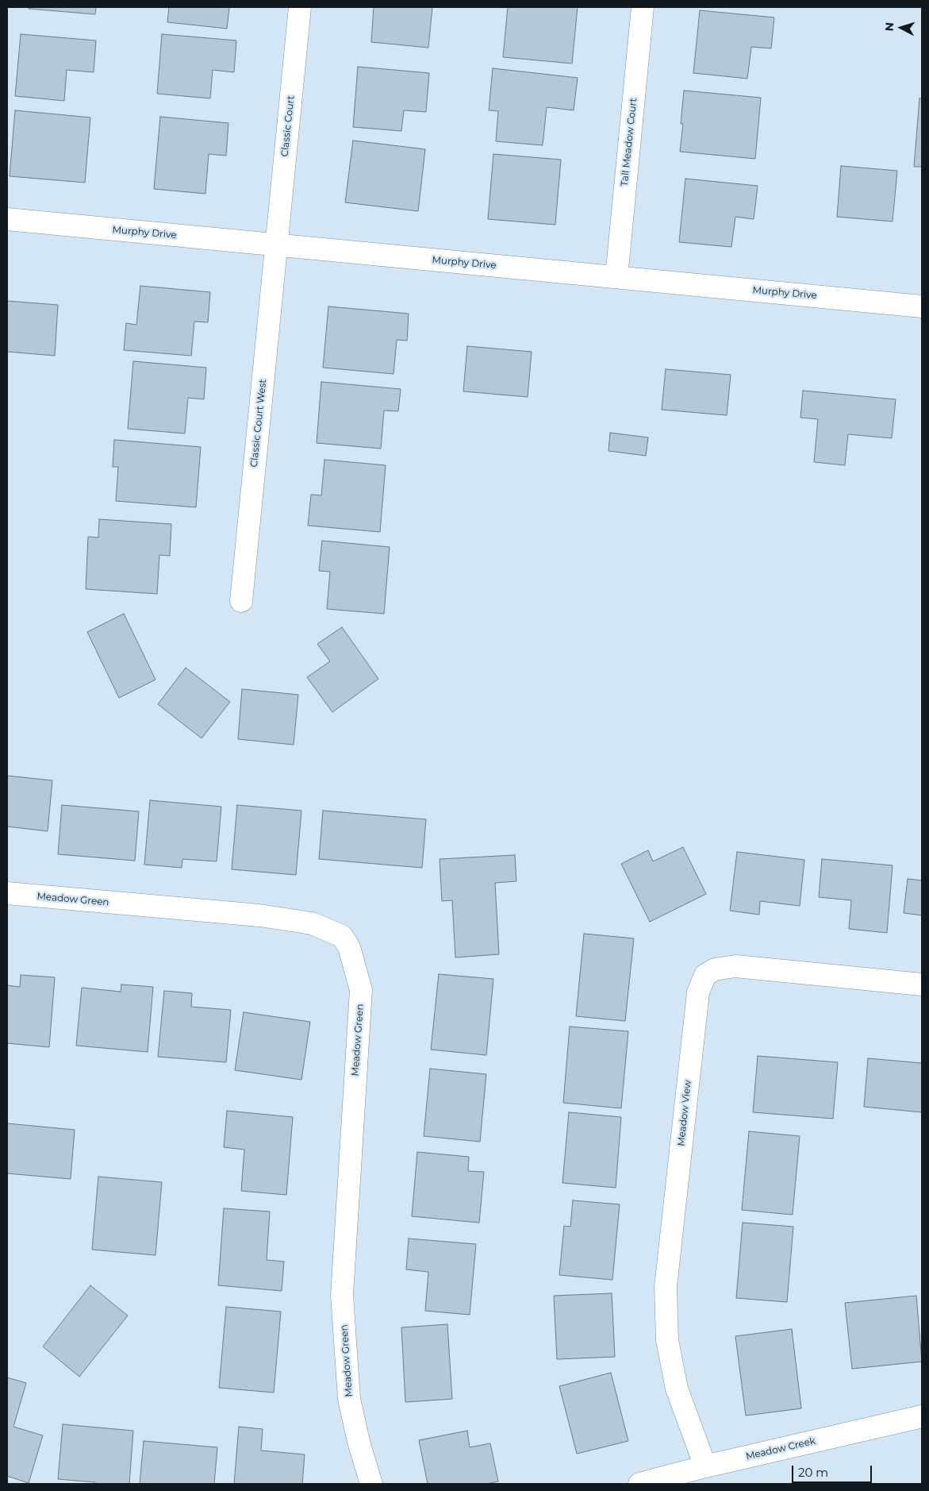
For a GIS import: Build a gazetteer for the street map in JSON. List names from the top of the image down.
{
  "streets": {
    "street": [
      "Classic Court",
      "Tall Meadow Court",
      "Murphy Drive",
      "Classic Court West",
      "Meadow Green",
      "Meadow View",
      "Meadow Creek"
    ]
  },
  "crossings": [
    ["Classic Court", "Murphy Drive"],
    ["Classic Court", "Classic Court West"],
    ["Tall Meadow Court", "Murphy Drive"],
    ["Murphy Drive", "Classic Court West"],
    ["Meadow View", "Meadow Creek"]
  ],
  "scale_bar": "20 m",
  "north": "left"
}
